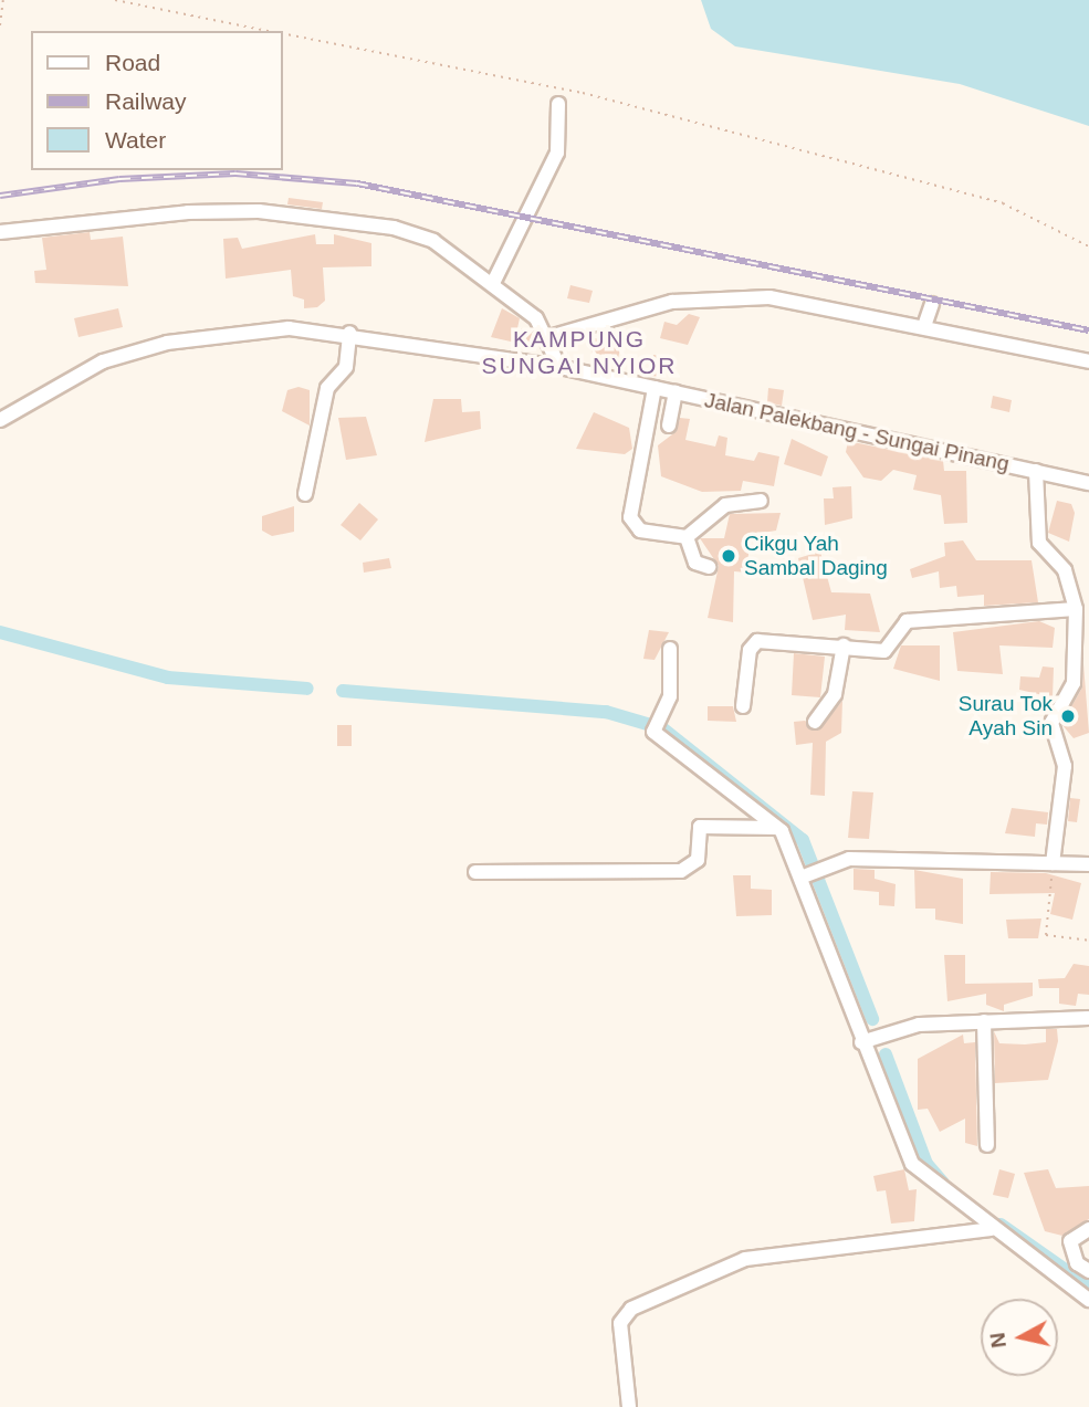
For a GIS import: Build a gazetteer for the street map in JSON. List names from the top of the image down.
{
  "streets": {
    "street": ["Jalan Palekbang - Sungai Pinang"]
  },
  "districts": ["KAMPUNG SUNGAI NYIOR"],
  "places": ["Cikgu Yah Sambal Daging", "Surau Tok Ayah Sin"],
  "legend": ["Road", "Railway", "Water"],
  "north": "left"
}
